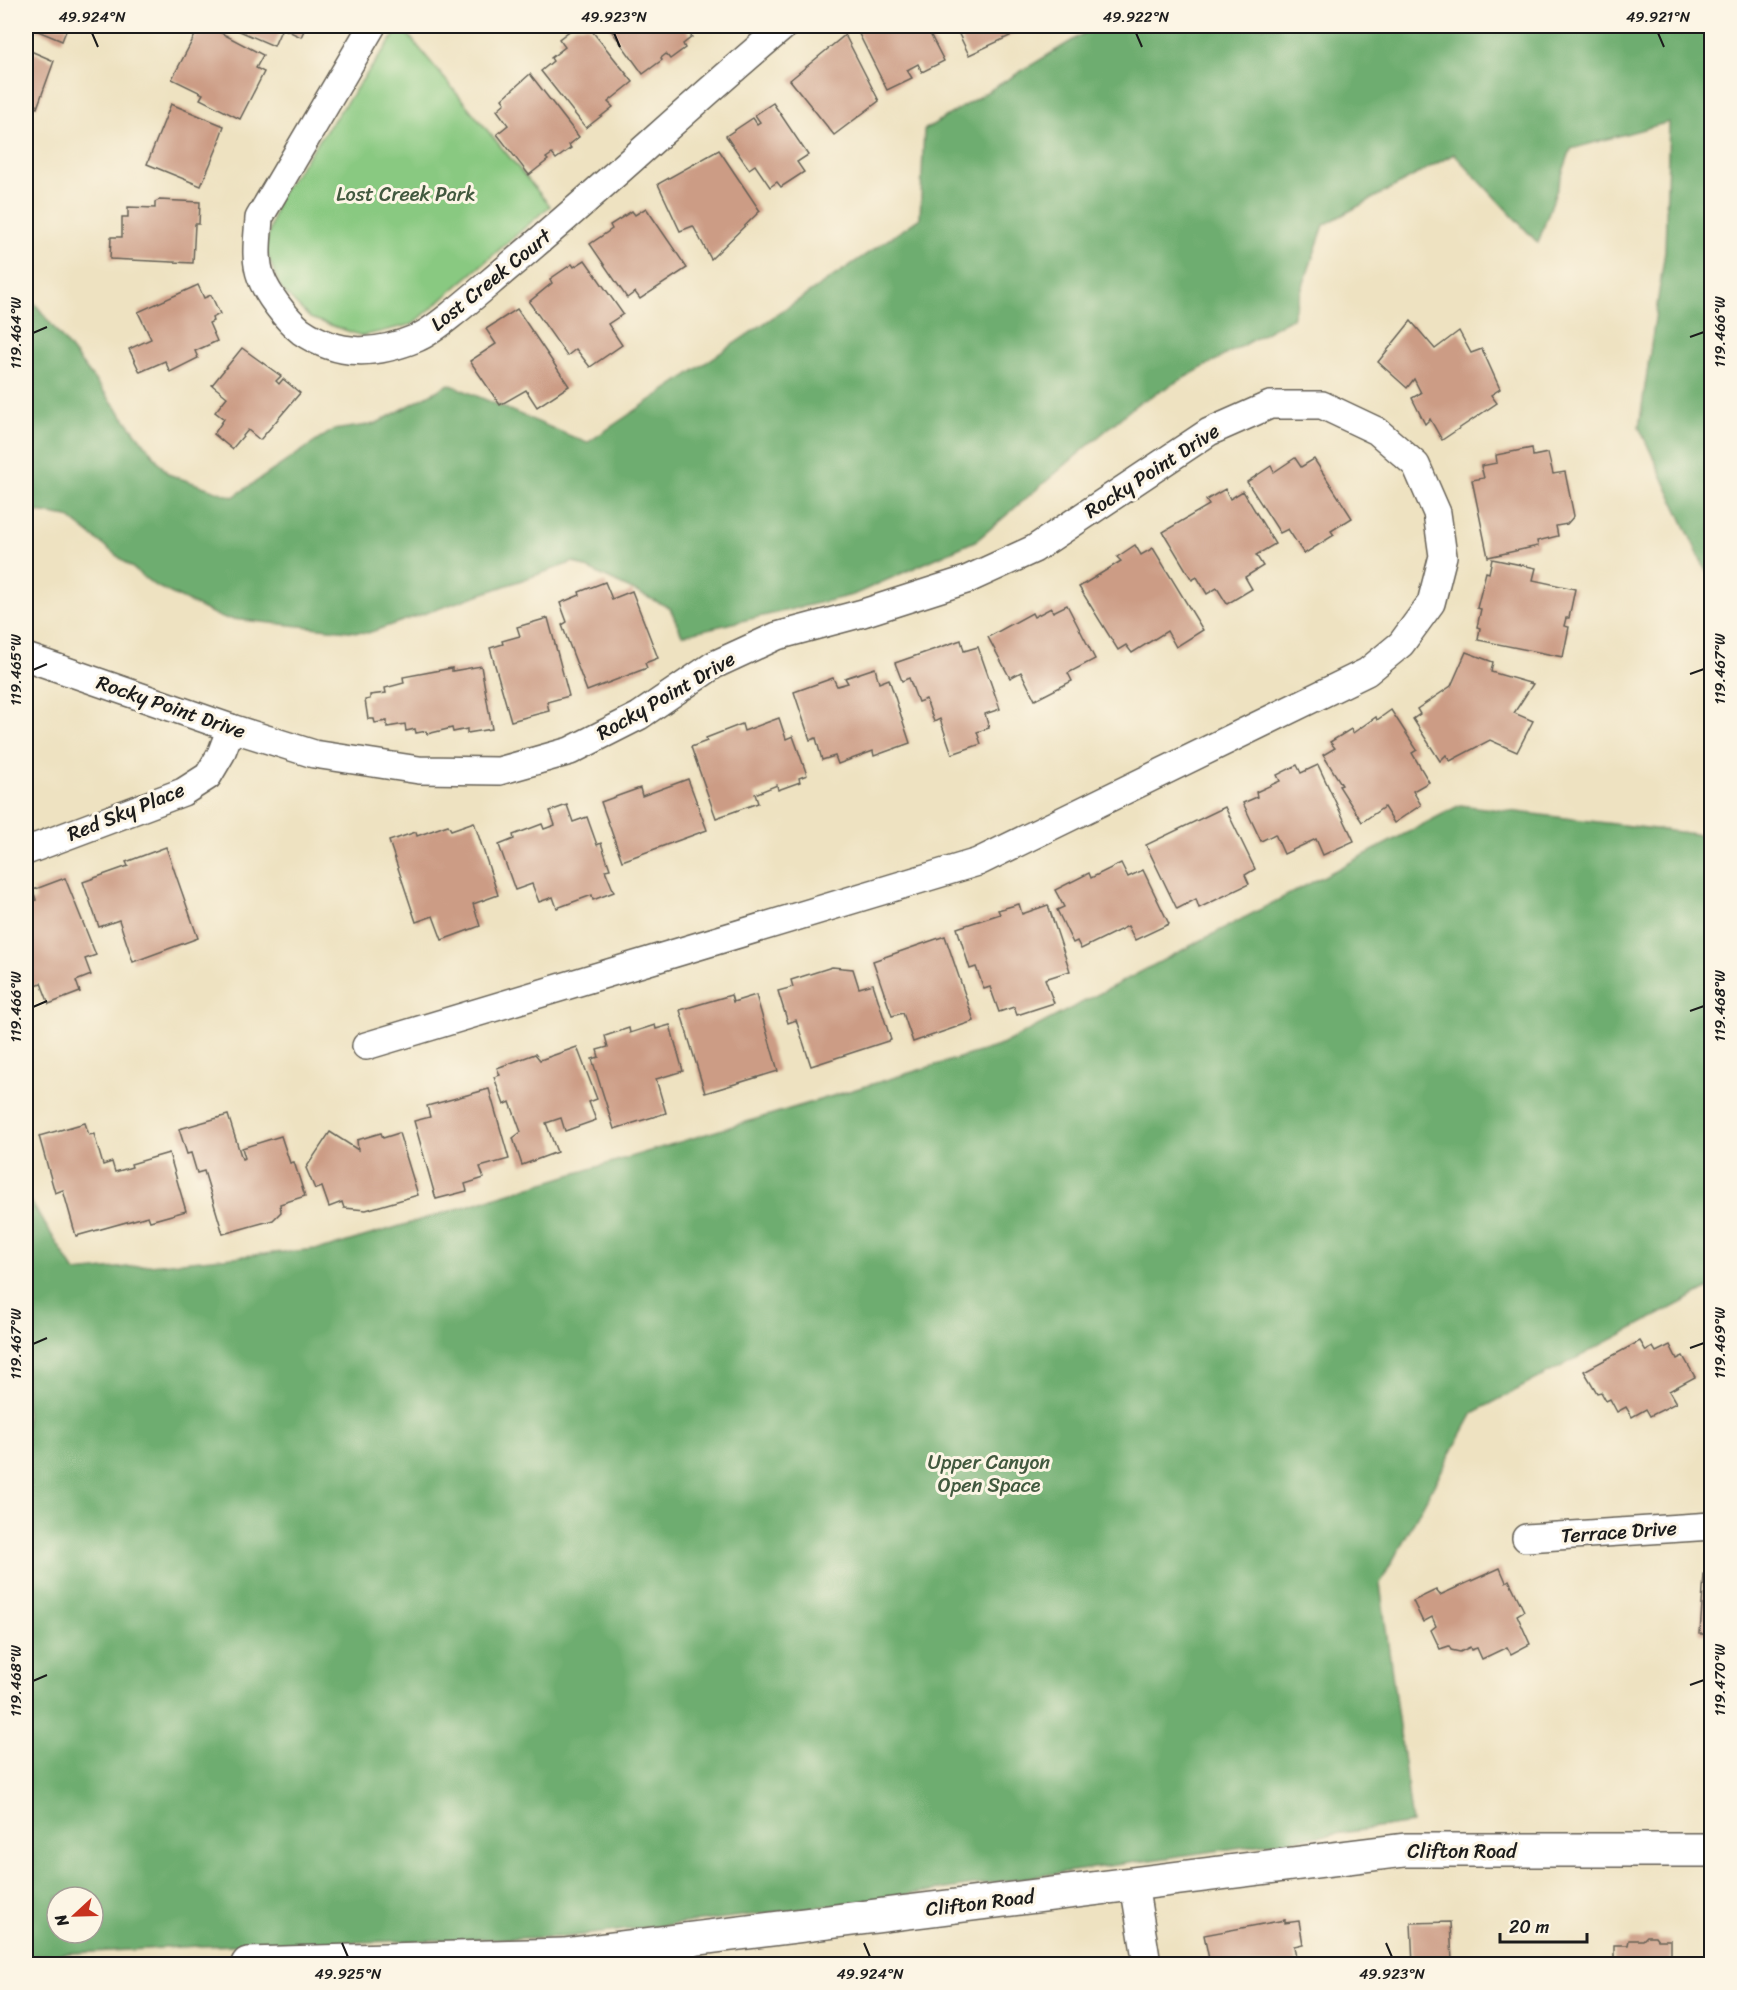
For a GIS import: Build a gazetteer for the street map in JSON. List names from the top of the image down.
{
  "streets": {
    "street": [
      "Lost Creek Court",
      "Rocky Point Drive",
      "Red Sky Place",
      "Terrace Drive",
      "Clifton Road"
    ]
  },
  "crossings": [
    ["Rocky Point Drive", "Red Sky Place"]
  ],
  "parks": ["Lost Creek Park", "Upper Canyon Open Space"],
  "scale_bar": "20 m",
  "north": "left",
  "coordinates": [
    "49.924°N",
    "49.923°N",
    "49.922°N",
    "49.921°N",
    "119.466°W",
    "119.464°W",
    "119.467°W",
    "119.465°W",
    "119.468°W",
    "119.469°W",
    "119.470°W",
    "49.925°N"
  ]
}
